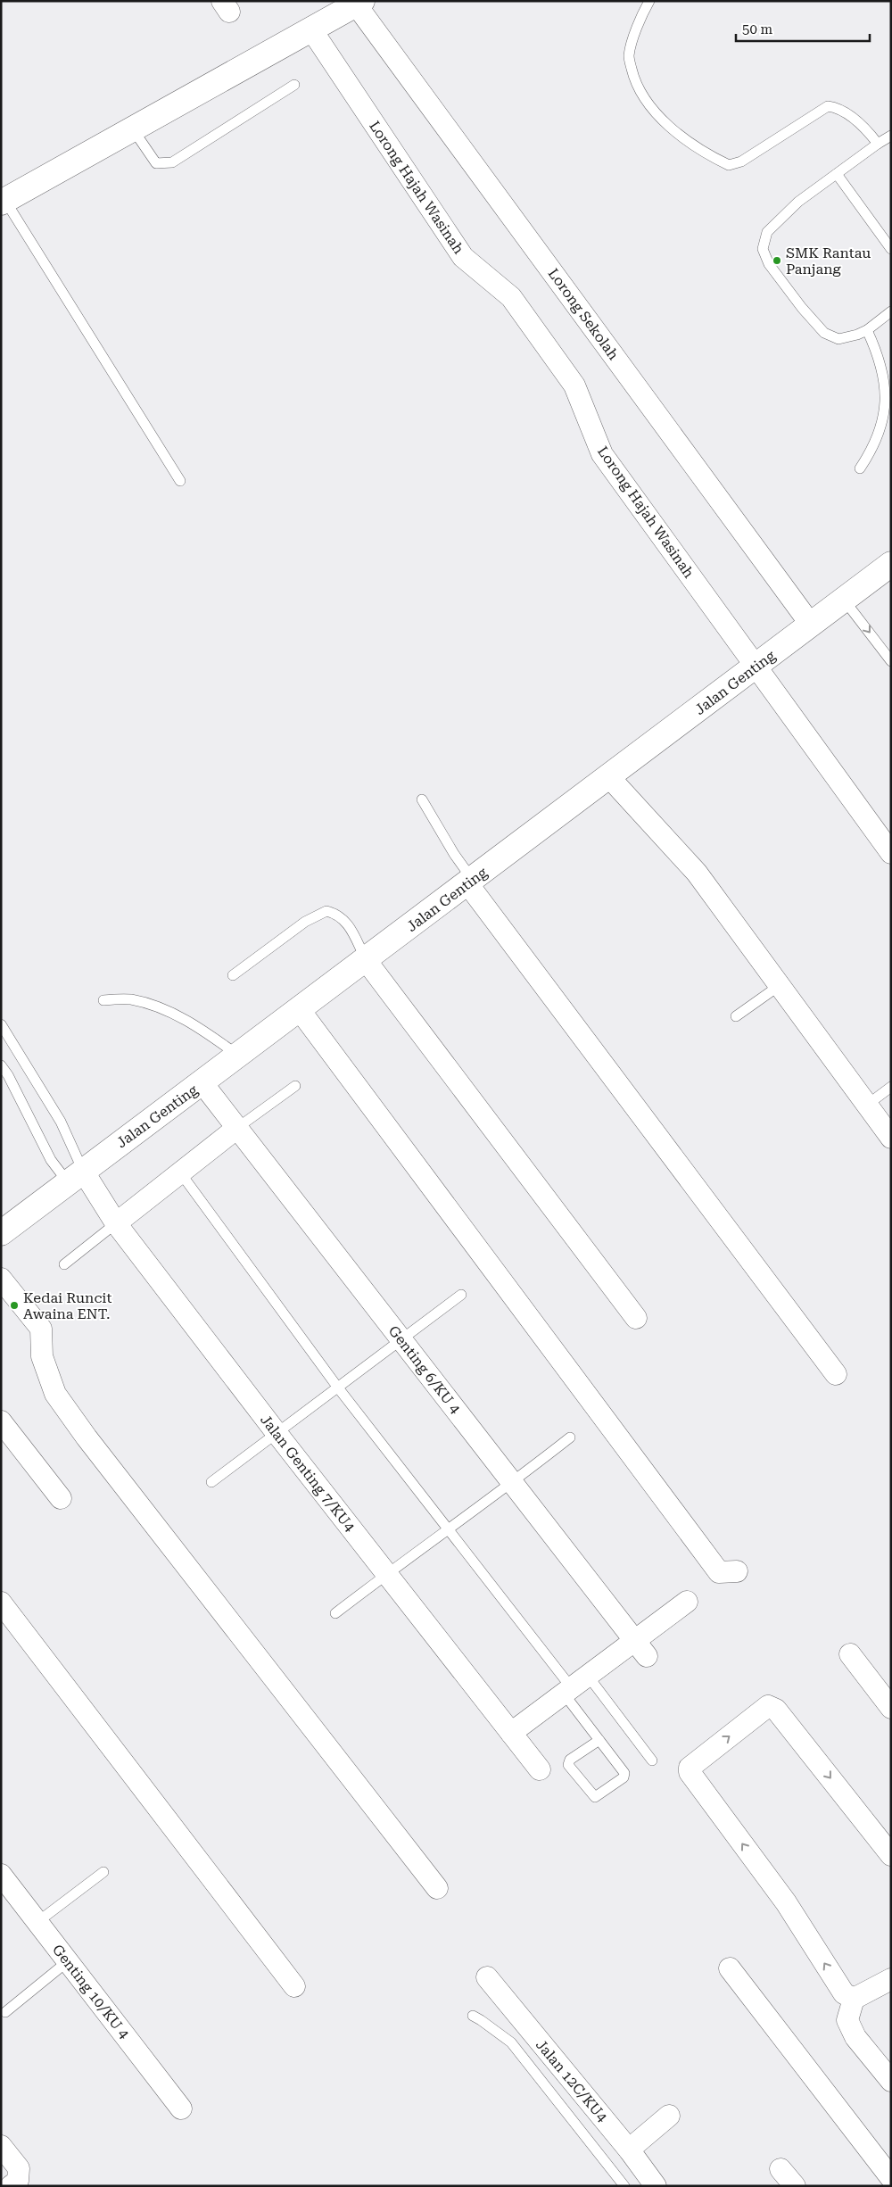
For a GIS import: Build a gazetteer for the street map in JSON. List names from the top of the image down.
{
  "streets": {
    "street": [
      "Lorong Hajah Wasinah",
      "Lorong Sekolah",
      "Jalan Genting",
      "Genting 6/KU 4",
      "Jalan Genting 7/KU4",
      "Genting 10/KU 4",
      "Jalan 12C/KU4"
    ]
  },
  "crossings": [
    ["Lorong Hajah Wasinah", "Jalan Genting"],
    ["Lorong Sekolah", "Jalan Genting"],
    ["Jalan Genting", "Genting 6/KU 4"],
    ["Jalan Genting", "Jalan Genting 7/KU4"]
  ],
  "places": ["SMK Rantau Panjang", "Kedai Runcit Awaina ENT."],
  "scale_bar": "50 m"
}
